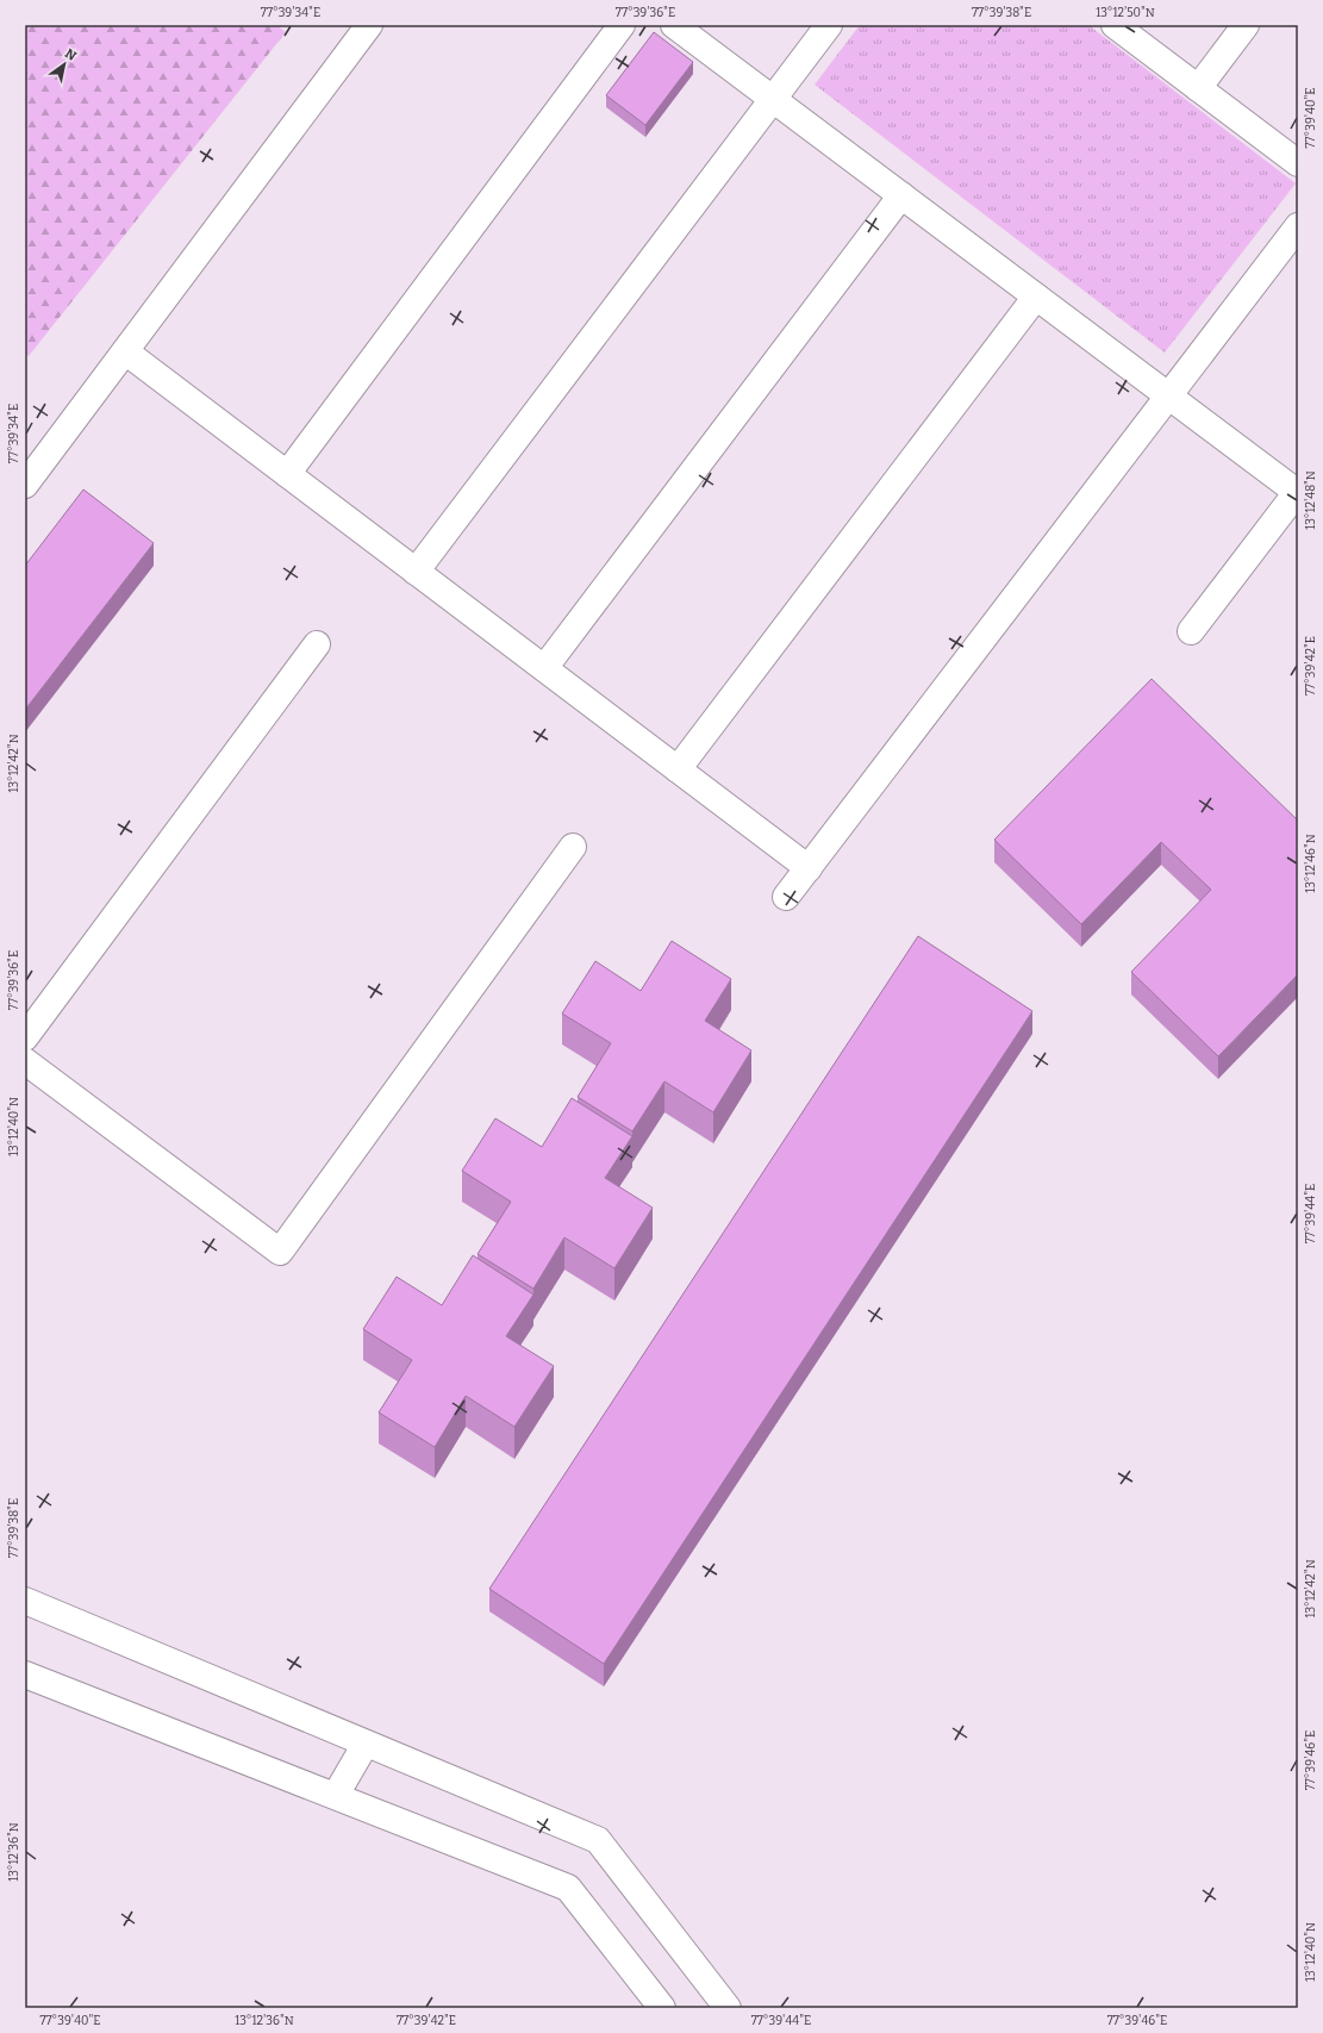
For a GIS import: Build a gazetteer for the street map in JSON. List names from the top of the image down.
{
  "north": "top right",
  "coordinates": [
    "77°39'34\"E",
    "77°39'36\"E",
    "77°39'38\"E",
    "13°12'50\"N",
    "77°39'40\"E",
    "13°12'48\"N",
    "77°39'42\"E",
    "13°12'42\"N",
    "13°12'46\"N",
    "13°12'40\"N",
    "77°39'44\"E",
    "77°39'46\"E",
    "13°12'36\"N"
  ]
}
